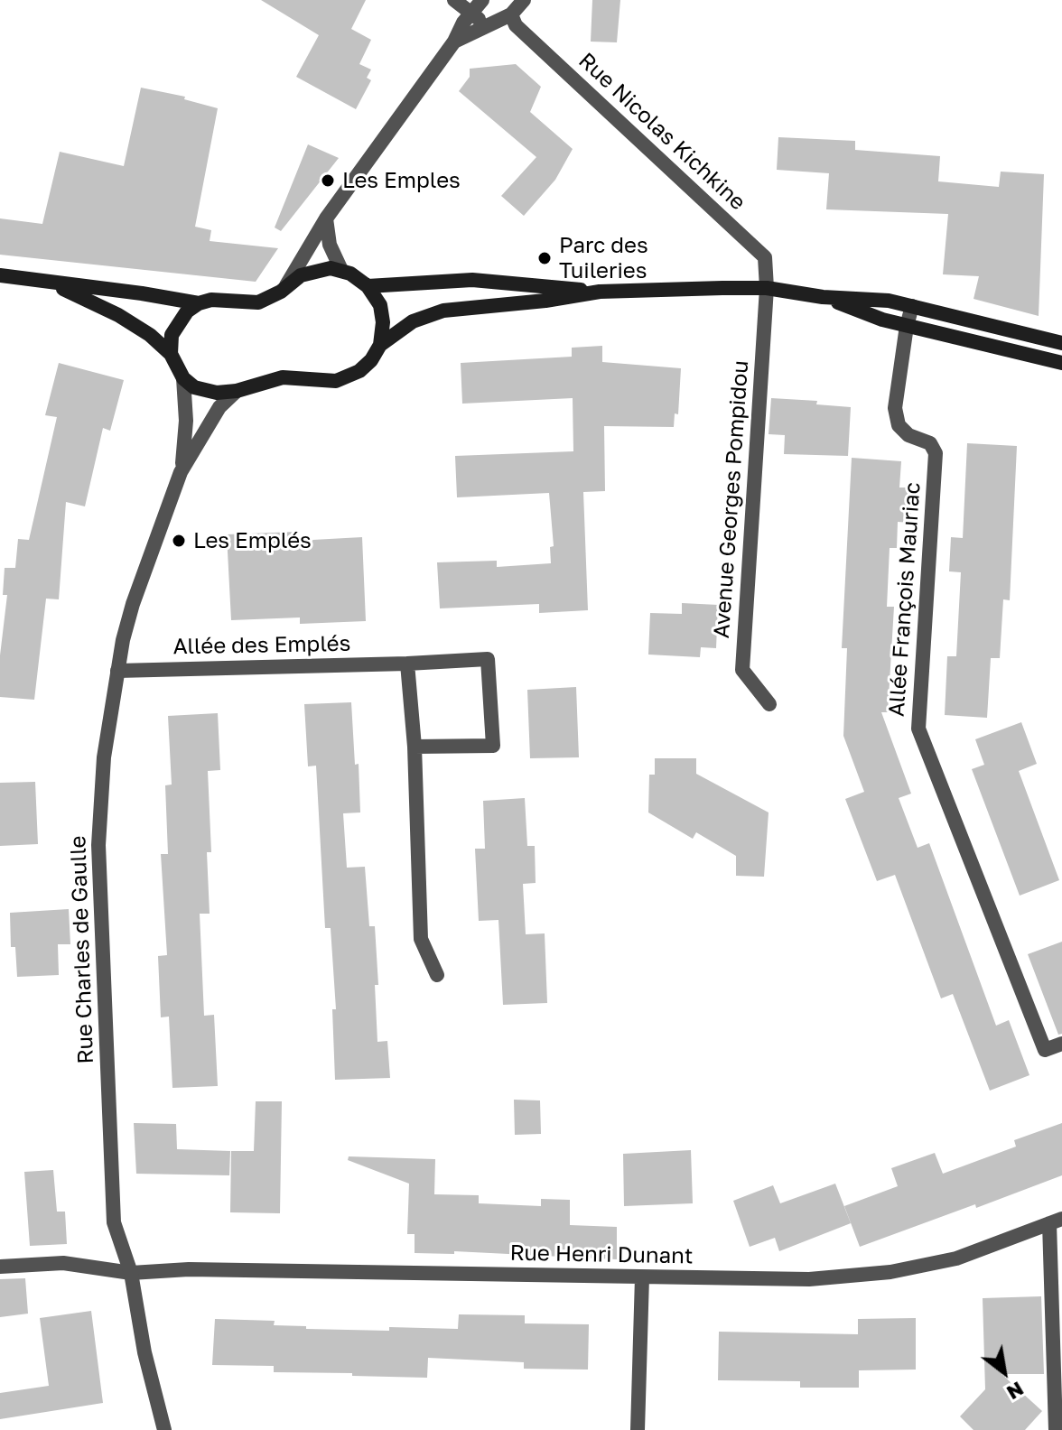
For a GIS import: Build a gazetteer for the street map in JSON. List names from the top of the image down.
{
  "streets": {
    "street": [
      "Rue Nicolas Kichkine",
      "Avenue Georges Pompidou",
      "Allée François Mauriac",
      "Allée des Emplés",
      "Rue Charles de Gaulle",
      "Rue Henri Dunant"
    ]
  },
  "crossings": [
    ["Rue Nicolas Kichkine", "Avenue Georges Pompidou"],
    ["Allée des Emplés", "Rue Charles de Gaulle"],
    ["Rue Charles de Gaulle", "Rue Henri Dunant"]
  ],
  "places": ["Les Emples", "Parc des Tuileries", "Les Emplés"],
  "north": "bottom right"
}
